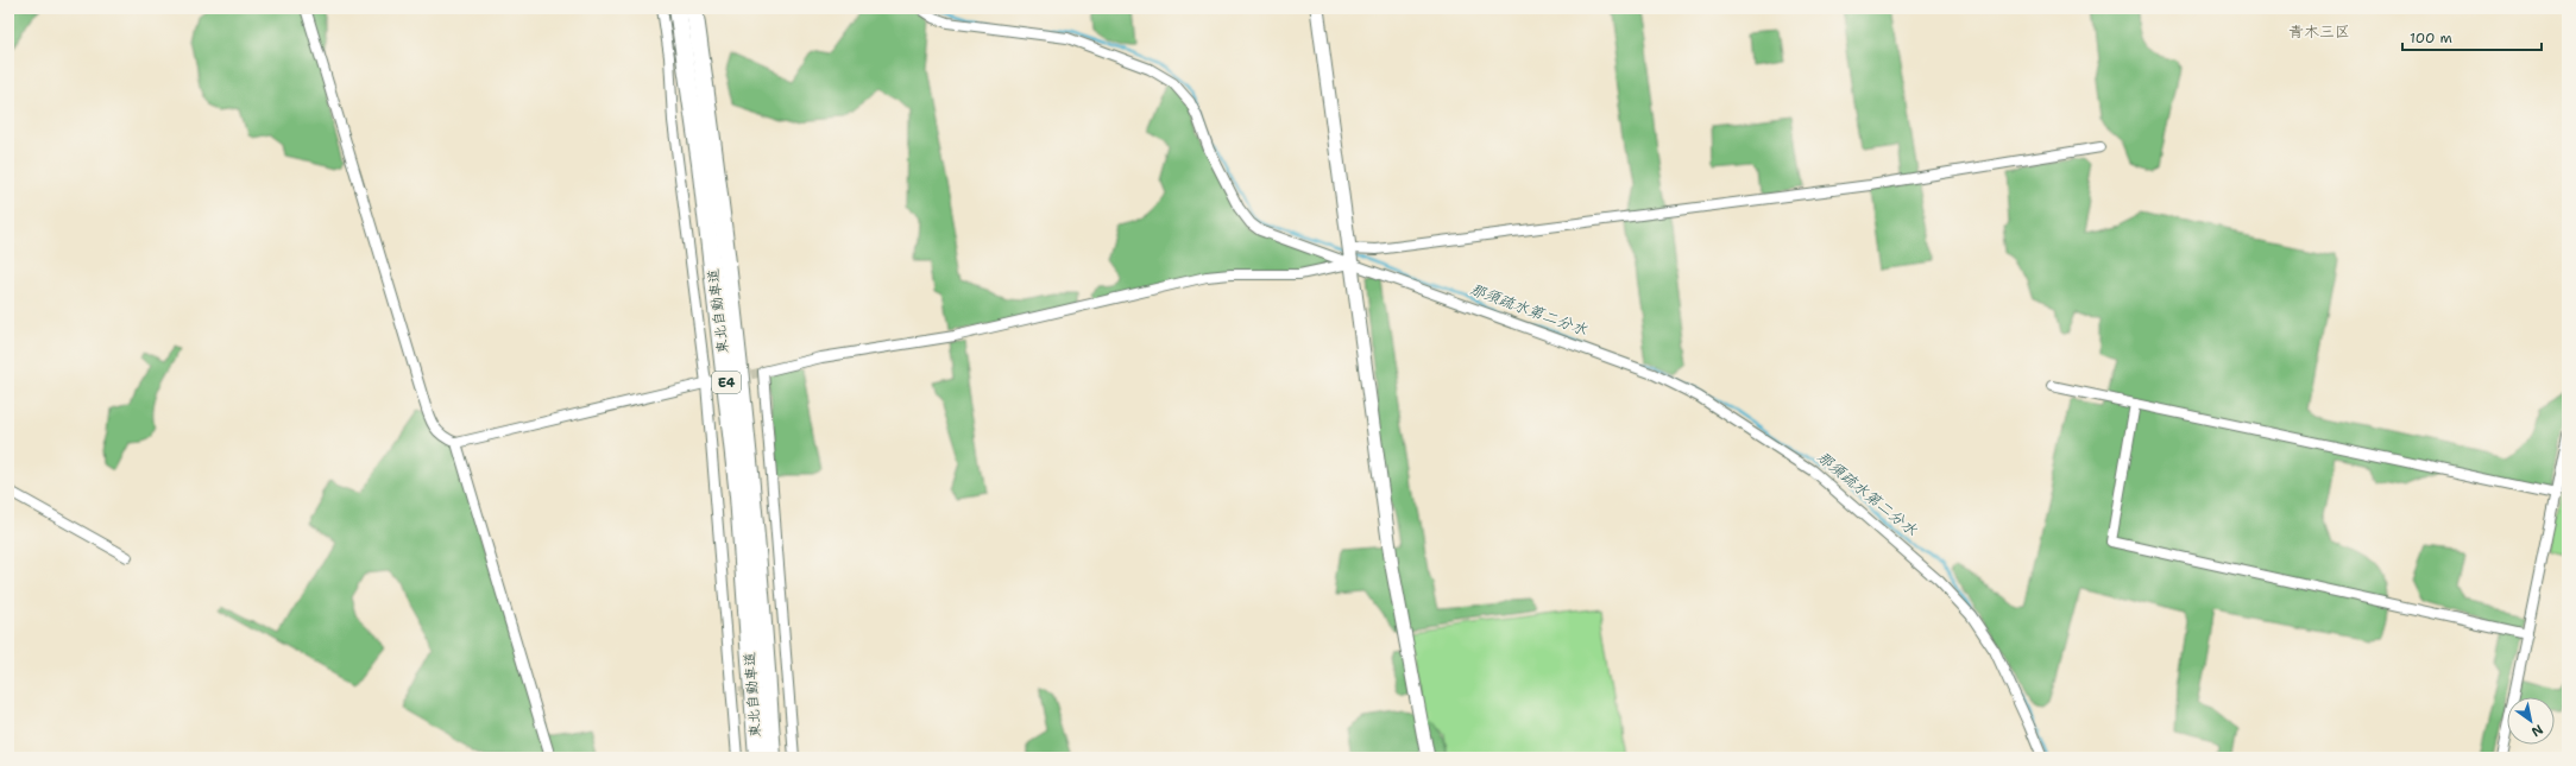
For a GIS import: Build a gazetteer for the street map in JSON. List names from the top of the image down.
{
  "streets": {
    "highway": ["東北自動車道", "E4"]
  },
  "districts": ["青木三区"],
  "water": ["那須疏水第二分水"],
  "scale_bar": "100 m",
  "north": "bottom right"
}
